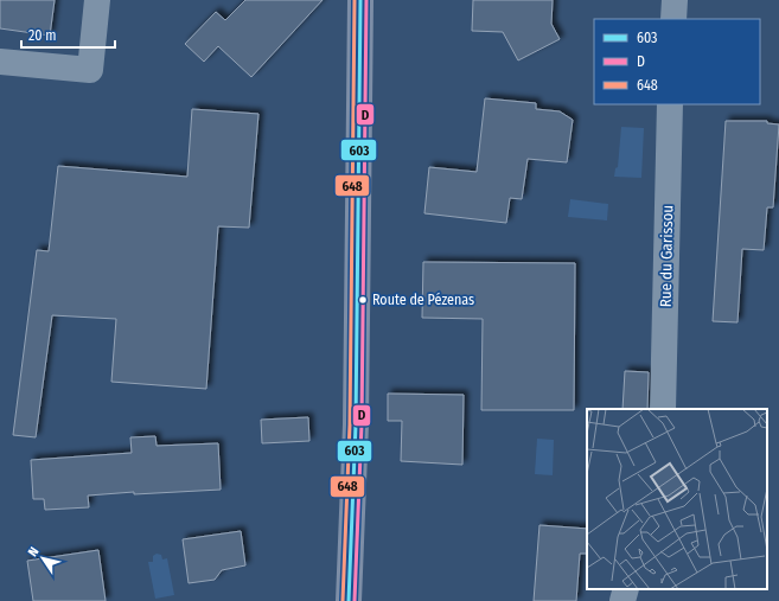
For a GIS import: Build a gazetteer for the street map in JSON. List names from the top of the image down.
{
  "streets": {
    "street": ["Rue du Garissou"]
  },
  "places": ["Route de Pézenas"],
  "lines": ["transit line 603", "transit line D", "transit line 648"],
  "legend": ["603", "D", "648"],
  "scale_bar": "20 m",
  "north": "top left"
}
